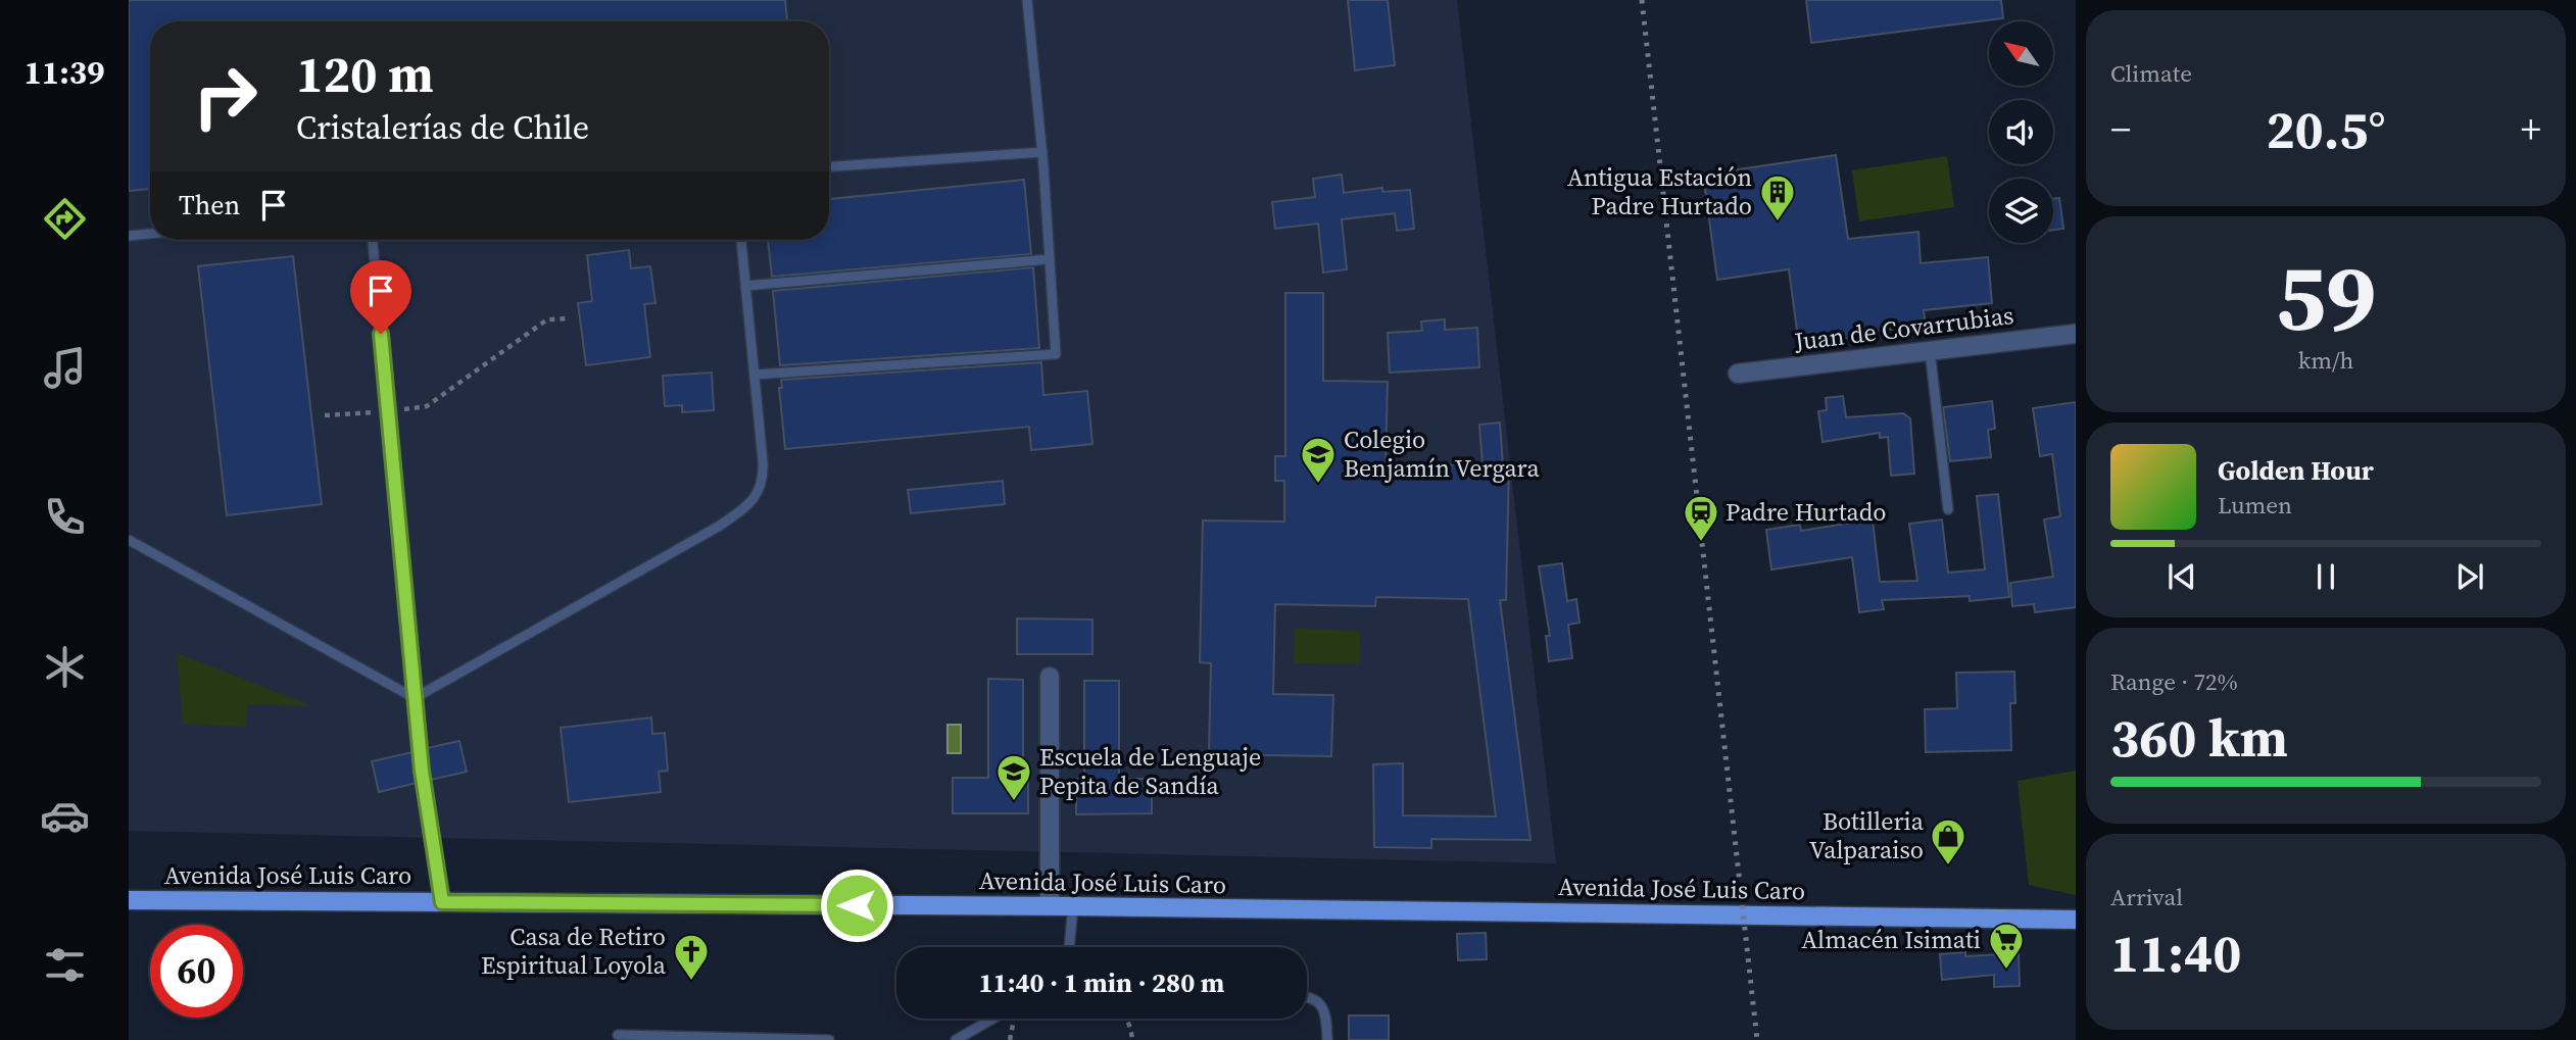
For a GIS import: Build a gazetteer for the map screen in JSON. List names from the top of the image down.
{
  "streets": {
    "main road": ["Avenida José Luis Caro"],
    "street": ["Juan de Covarrubias"]
  },
  "places": {
    "building": ["Antigua Estación Padre Hurtado"],
    "school or university": ["Colegio Benjamín Vergara", "Escuela de Lenguaje Pepita de Sandía"],
    "station": ["Padre Hurtado"],
    "shop": ["Botilleria Valparaiso"],
    "supermarket": ["Almacén Isimati"],
    "church": ["Casa de Retiro Espiritual Loyola"]
  },
  "north": "top left",
  "page": {
    "tabs": "11:39",
    "tile": [
      "Climate",
      ["59", "km/h"],
      ["Range · 72%", "360 km"],
      ["Arrival", "11:40"]
    ],
    "turn": ["120 m", "Cristalerías de Chile"],
    "heat": ["−", "20.5°", "+"],
    "then": "Then",
    "song": ["Golden Hour", "Lumen"],
    "limit": "60",
    "trip": "11:40 · 1 min · 280 m"
  }
}
